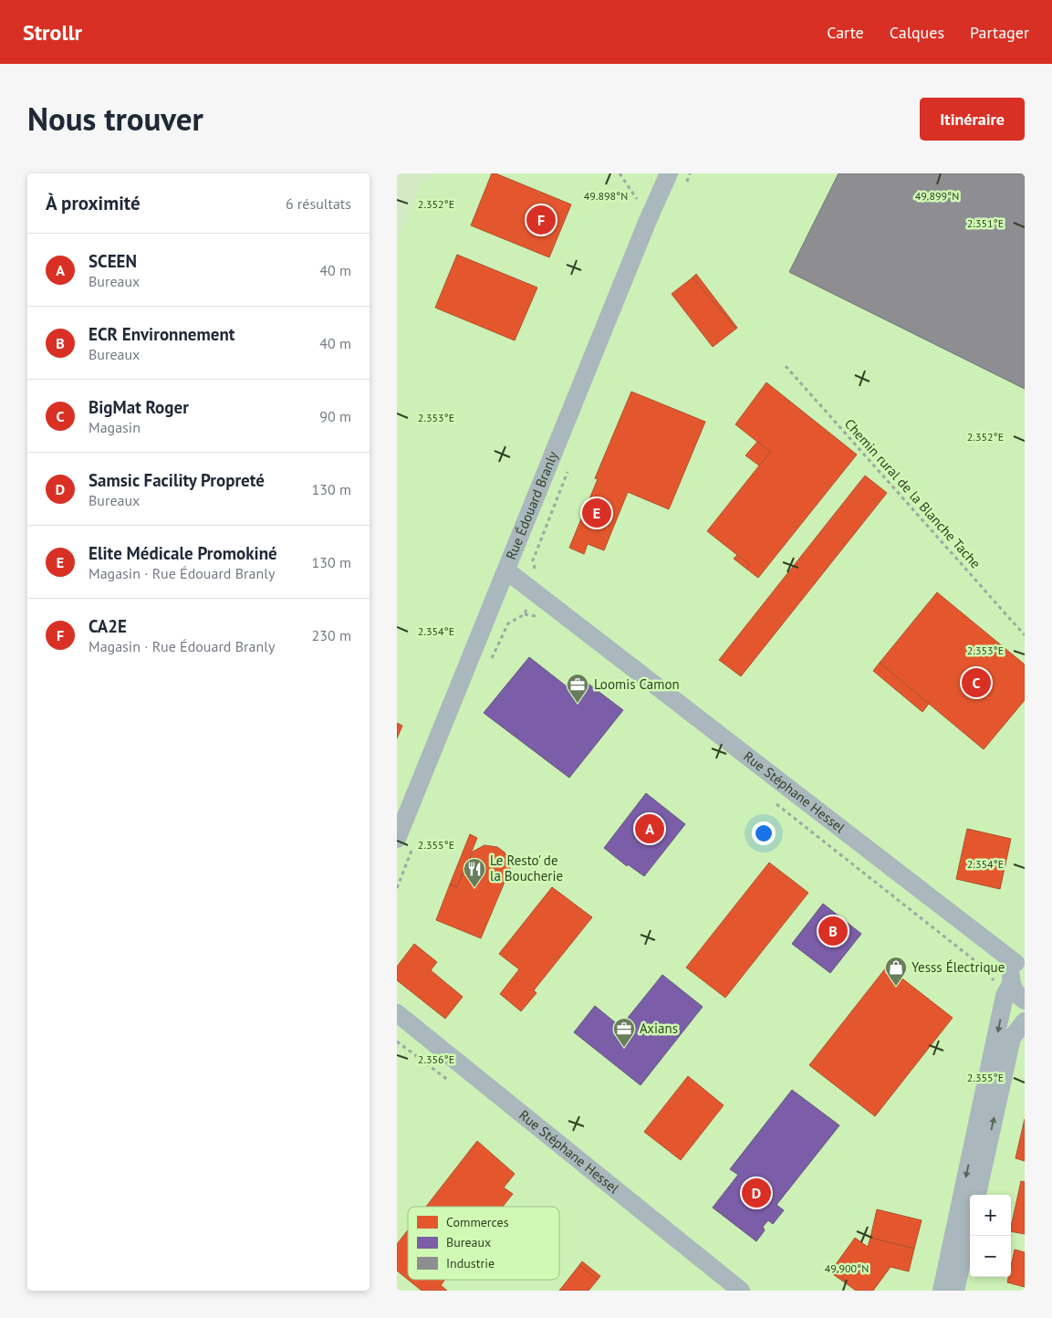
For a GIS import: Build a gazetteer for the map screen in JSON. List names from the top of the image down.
{
  "streets": {
    "street": ["Rue Édouard Branly", "Rue Stéphane Hessel"],
    "path": ["Chemin rural de la Blanche Tache"]
  },
  "crossings": [
    ["Rue Édouard Branly", "Rue Stéphane Hessel"]
  ],
  "places": {
    "office": ["Loomis Camon", "Axians"],
    "restaurant": ["Le Resto' de la Boucherie"],
    "shop": ["Yesss Électrique"]
  },
  "legend": ["Commerces", "Bureaux", "Industrie"],
  "page": {
    "header": "Strollr",
    "nav": ["Carte", "Calques", "Partager"],
    "title": "Nous trouver",
    "buttons": "Itinéraire",
    "heading": ["À proximité", "6 résultats"],
    "pins": [
      "F",
      "E",
      "C",
      "A",
      "B",
      "D"
    ],
    "list": [
      {
        "mark": "A",
        "name": "SCEEN",
        "note": "Bureaux",
        "value": "40 m"
      },
      {
        "mark": "B",
        "name": "ECR Environnement",
        "note": "Bureaux",
        "value": "40 m"
      },
      {
        "mark": "C",
        "name": "BigMat Roger",
        "note": "Magasin",
        "value": "90 m"
      },
      {
        "mark": "D",
        "name": "Samsic Facility Propreté",
        "note": "Bureaux",
        "value": "130 m"
      },
      {
        "mark": "E",
        "name": "Elite Médicale Promokiné",
        "note": "Magasin · Rue Édouard Branly",
        "value": "130 m"
      },
      {
        "mark": "F",
        "name": "CA2E",
        "note": "Magasin · Rue Édouard Branly",
        "value": "230 m"
      }
    ],
    "map_buttons": ["+", "−"]
  },
  "coordinates": [
    "49.899°N",
    "49.898°N",
    "2.352°E",
    "2.351°E",
    "2.353°E",
    "2.354°E",
    "2.355°E",
    "2.356°E",
    "49.900°N"
  ]
}
